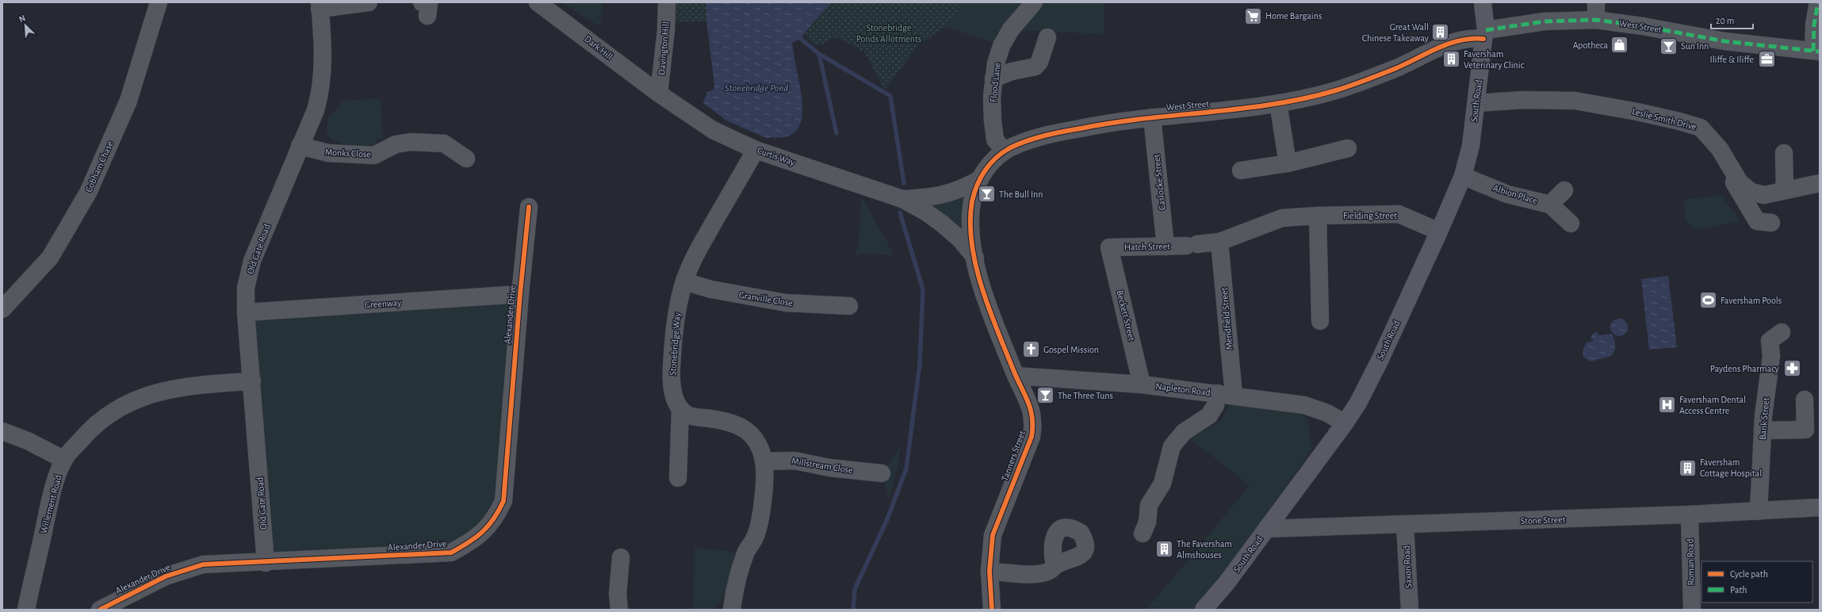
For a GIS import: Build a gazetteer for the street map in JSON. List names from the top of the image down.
{
  "streets": {
    "main road": ["South Road"],
    "street": [
      "West Street",
      "Dark Hill",
      "Davington Hill",
      "Flood Lane",
      "Leslie Smith Drive",
      "Monks Close",
      "Curtis Way",
      "Cobham Chase",
      "Caslocke Street",
      "Albion Place",
      "Fielding Street",
      "Hatch Street",
      "Old Gate Road",
      "Granville Close",
      "Greenway",
      "Alexander Drive",
      "Beckett Street",
      "Mendfield Street",
      "Stonebridge Way",
      "Napleton Road",
      "Bank Street",
      "Tanners Street",
      "Millstream Close",
      "Willement Road",
      "Stone Street",
      "Roman Road",
      "Saxon Road"
    ]
  },
  "crossings": [
    ["West Street", "Flood Lane"],
    ["West Street", "South Road"],
    ["West Street", "Caslocke Street"],
    ["West Street", "Tanners Street"],
    ["Dark Hill", "Davington Hill"],
    ["Dark Hill", "Curtis Way"],
    ["Davington Hill", "Curtis Way"],
    ["South Road", "Leslie Smith Drive"],
    ["South Road", "Albion Place"],
    ["South Road", "Fielding Street"],
    ["South Road", "Napleton Road"],
    ["South Road", "Stone Street"],
    ["Monks Close", "Old Gate Road"],
    ["Curtis Way", "Stonebridge Way"],
    ["Caslocke Street", "Hatch Street"],
    ["Fielding Street", "Hatch Street"],
    ["Fielding Street", "Mendfield Street"],
    ["Hatch Street", "Beckett Street"],
    ["Old Gate Road", "Greenway"],
    ["Old Gate Road", "Alexander Drive"],
    ["Old Gate Road", "Willement Road"],
    ["Granville Close", "Stonebridge Way"],
    ["Greenway", "Alexander Drive"],
    ["Beckett Street", "Napleton Road"],
    ["Mendfield Street", "Napleton Road"],
    ["Napleton Road", "Tanners Street"],
    ["Bank Street", "Stone Street"],
    ["Stone Street", "Roman Road"],
    ["Stone Street", "Saxon Road"]
  ],
  "water": ["Stonebridge Pond"],
  "parks": ["Stonebridge Ponds Allotments"],
  "places": {
    "supermarket": ["Home Bargains"],
    "building": [
      "Great Wall Chinese Takeaway",
      "Faversham Veterinary Clinic",
      "Faversham Cottage Hospital",
      "The Faversham Almshouses"
    ],
    "shop": ["Apotheca"],
    "bar": ["Sun Inn", "The Bull Inn", "The Three Tuns"],
    "office": ["Iliffe & Iliffe"],
    "sports": ["Faversham Pools"],
    "church": ["Gospel Mission"],
    "pharmacy": ["Paydens Pharmacy"],
    "hospital": ["Faversham Dental Access Centre"]
  },
  "legend": ["Cycle path", "Path"],
  "scale_bar": "20 m",
  "north": "top left"
}
